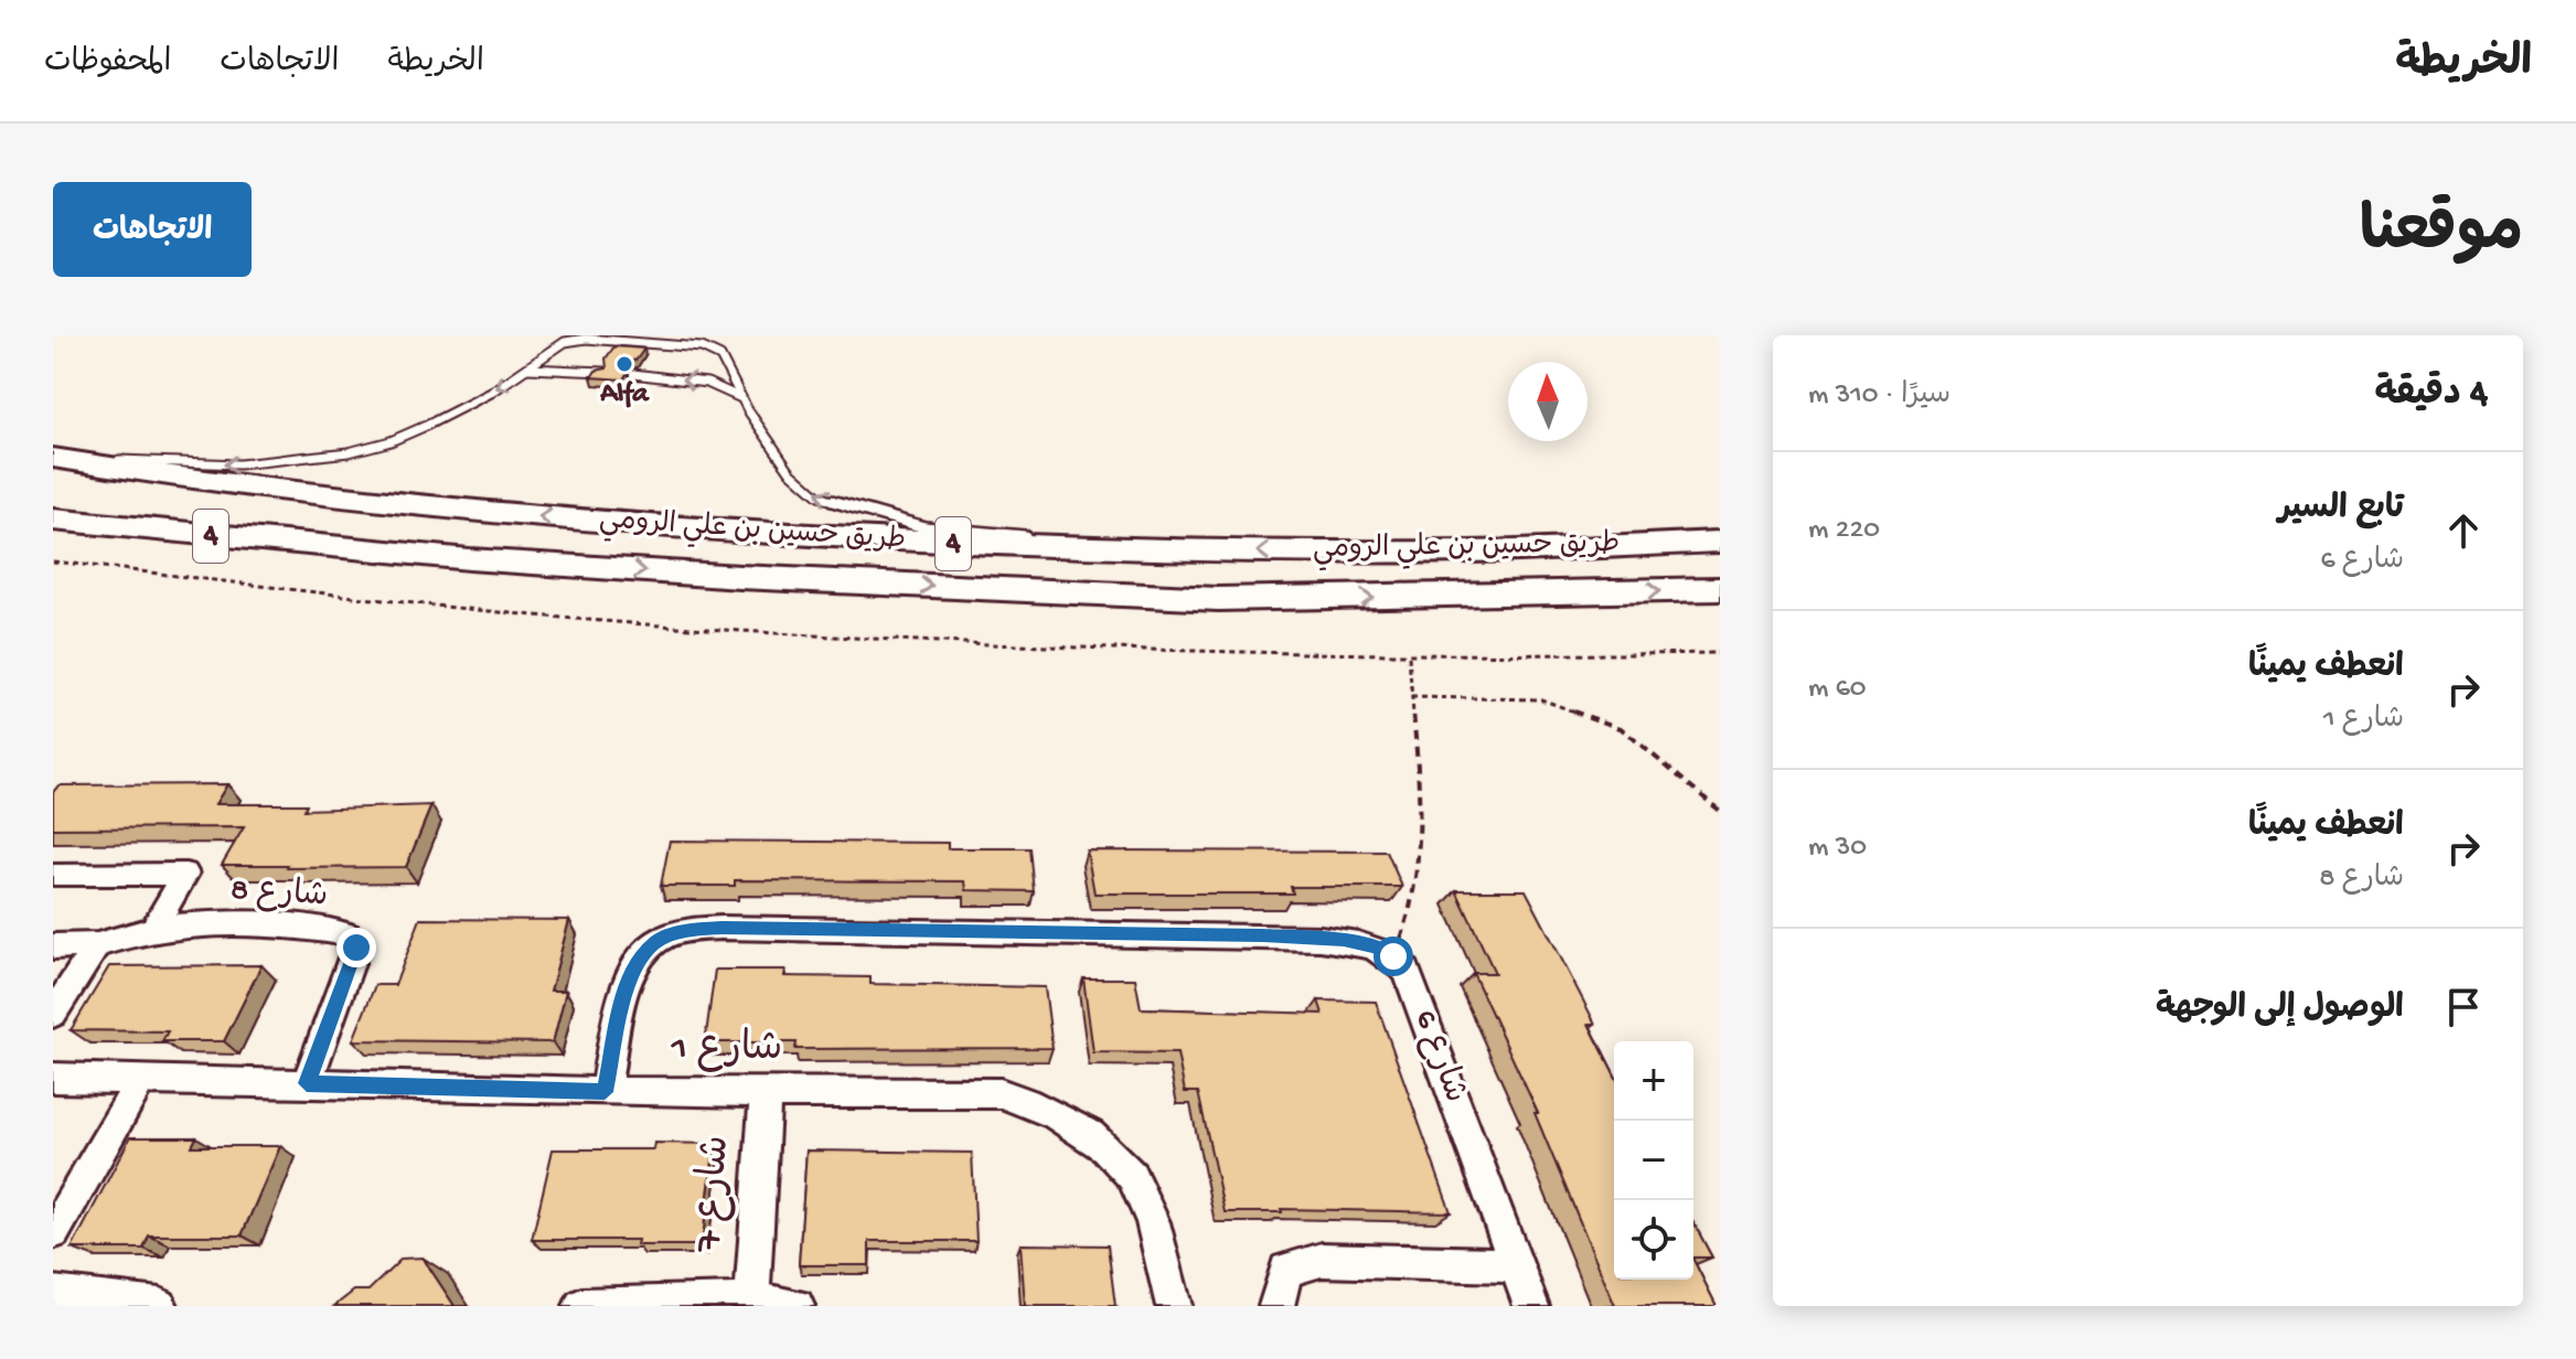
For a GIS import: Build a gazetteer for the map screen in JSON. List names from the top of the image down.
{
  "streets": {
    "highway": ["طريق حسين بن علي الرومي", "4"],
    "street": [
      "شارع 8",
      "شارع 1",
      "شارع 6",
      "شارع 7"
    ]
  },
  "crossings": [
    ["شارع 8", "شارع 1"],
    ["شارع 1", "شارع 7"]
  ],
  "places": ["Alfa"],
  "north": "top",
  "page": {
    "header": "الخريطة",
    "nav": ["الخريطة", "الاتجاهات", "المحفوظات"],
    "title": "موقعنا",
    "buttons": "الاتجاهات",
    "heading": ["4 دقيقة", "سيرًا · 310 m"],
    "list": [
      ["تابع السير", "شارع 6", "220 m"],
      ["انعطف يمينًا", "شارع 1", "60 m"],
      ["انعطف يمينًا", "شارع 8", "30 m"],
      "الوصول إلى الوجهة"
    ],
    "map_buttons": ["+", "−"]
  }
}
